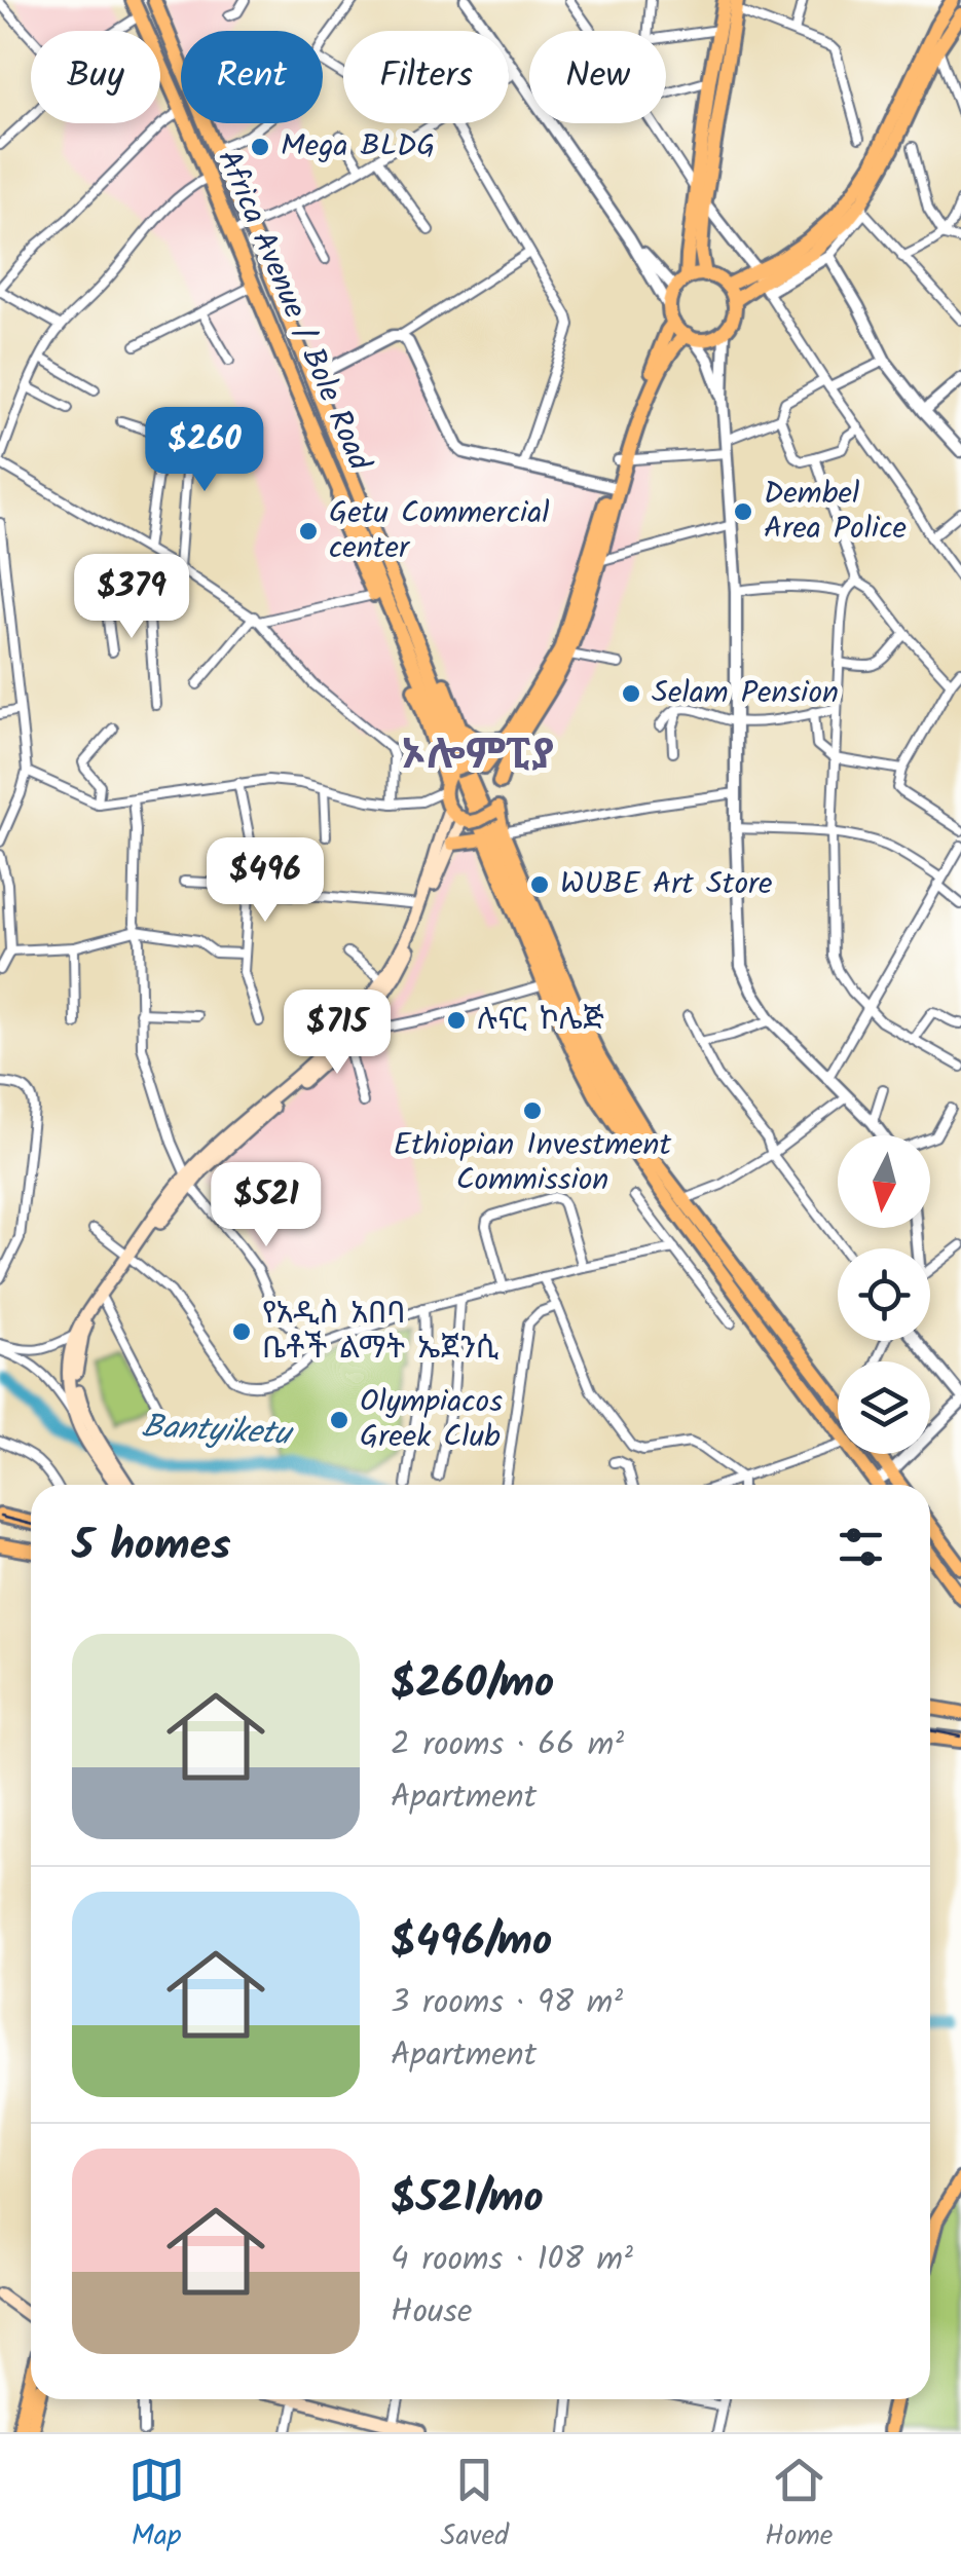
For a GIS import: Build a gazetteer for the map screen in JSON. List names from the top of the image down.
{
  "streets": {
    "main road": ["Africa Avenue / Bole Road"]
  },
  "districts": ["ኦሎምፒያ"],
  "water": ["Bantyiketu"],
  "places": [
    "Mega BLDG",
    "Dembel Area Police",
    "Getu Commercial center",
    "Selam Pension",
    "WUBE Art Store",
    "ሉናር ኮሌጅ",
    "Ethiopian Investment Commission",
    "የአዲስ አበባ ቤቶች ልማት ኤጀንሲ",
    "Olympiacos Greek Club"
  ],
  "north": "bottom",
  "page": {
    "chip": [
      "Buy",
      "Rent",
      "Filters",
      "New"
    ],
    "price": [
      "$260",
      "$379",
      "$496",
      "$715",
      "$521"
    ],
    "heading": "5 homes",
    "list": [
      {
        "name": "$260/mo",
        "note": "2 rooms · 66 m² · Apartment"
      },
      {
        "name": "$496/mo",
        "note": "3 rooms · 98 m² · Apartment"
      },
      {
        "name": "$521/mo",
        "note": "4 rooms · 108 m² · House"
      }
    ],
    "tabs": ["Map", "Saved", "Home"]
  }
}
